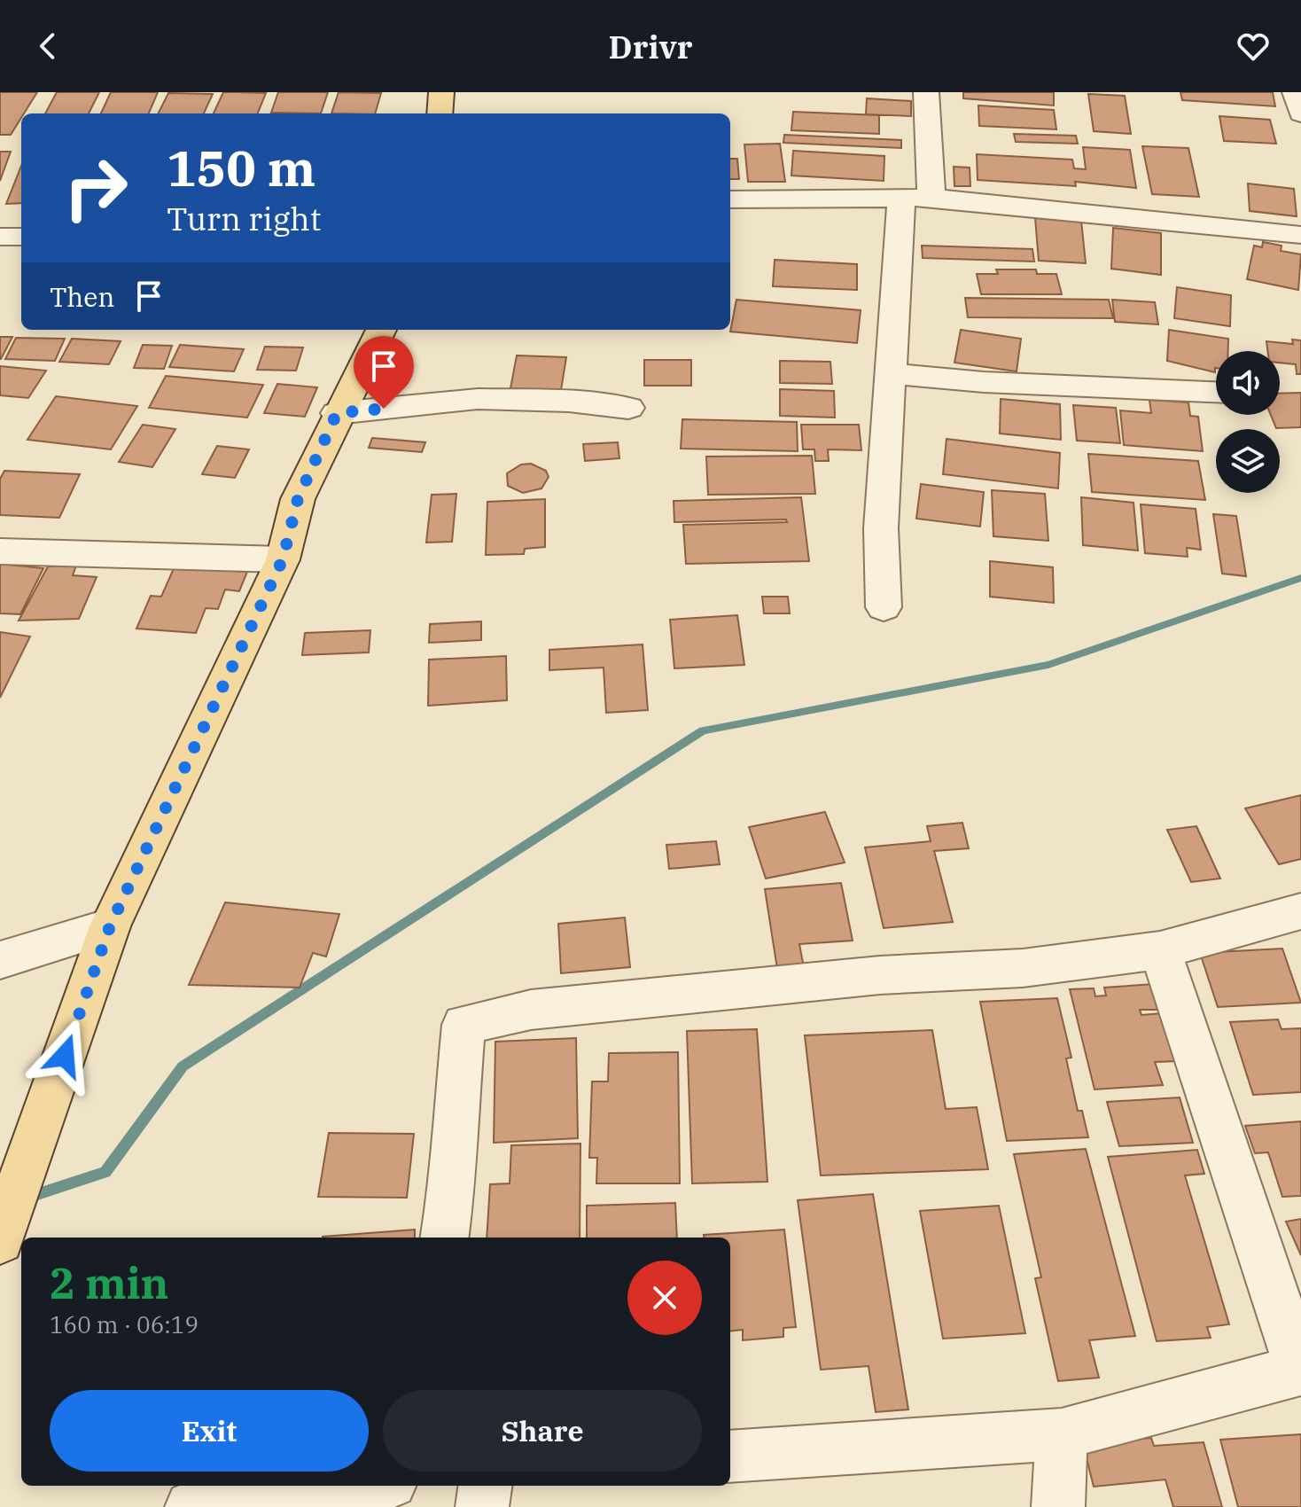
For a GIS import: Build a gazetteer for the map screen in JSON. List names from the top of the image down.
{
  "page": {
    "header": "Drivr",
    "turn": ["150 m", "Turn right"],
    "then": "Then",
    "heading": ["2 min", "160 m · 06:19"],
    "buttons": ["Exit", "Share"]
  }
}
